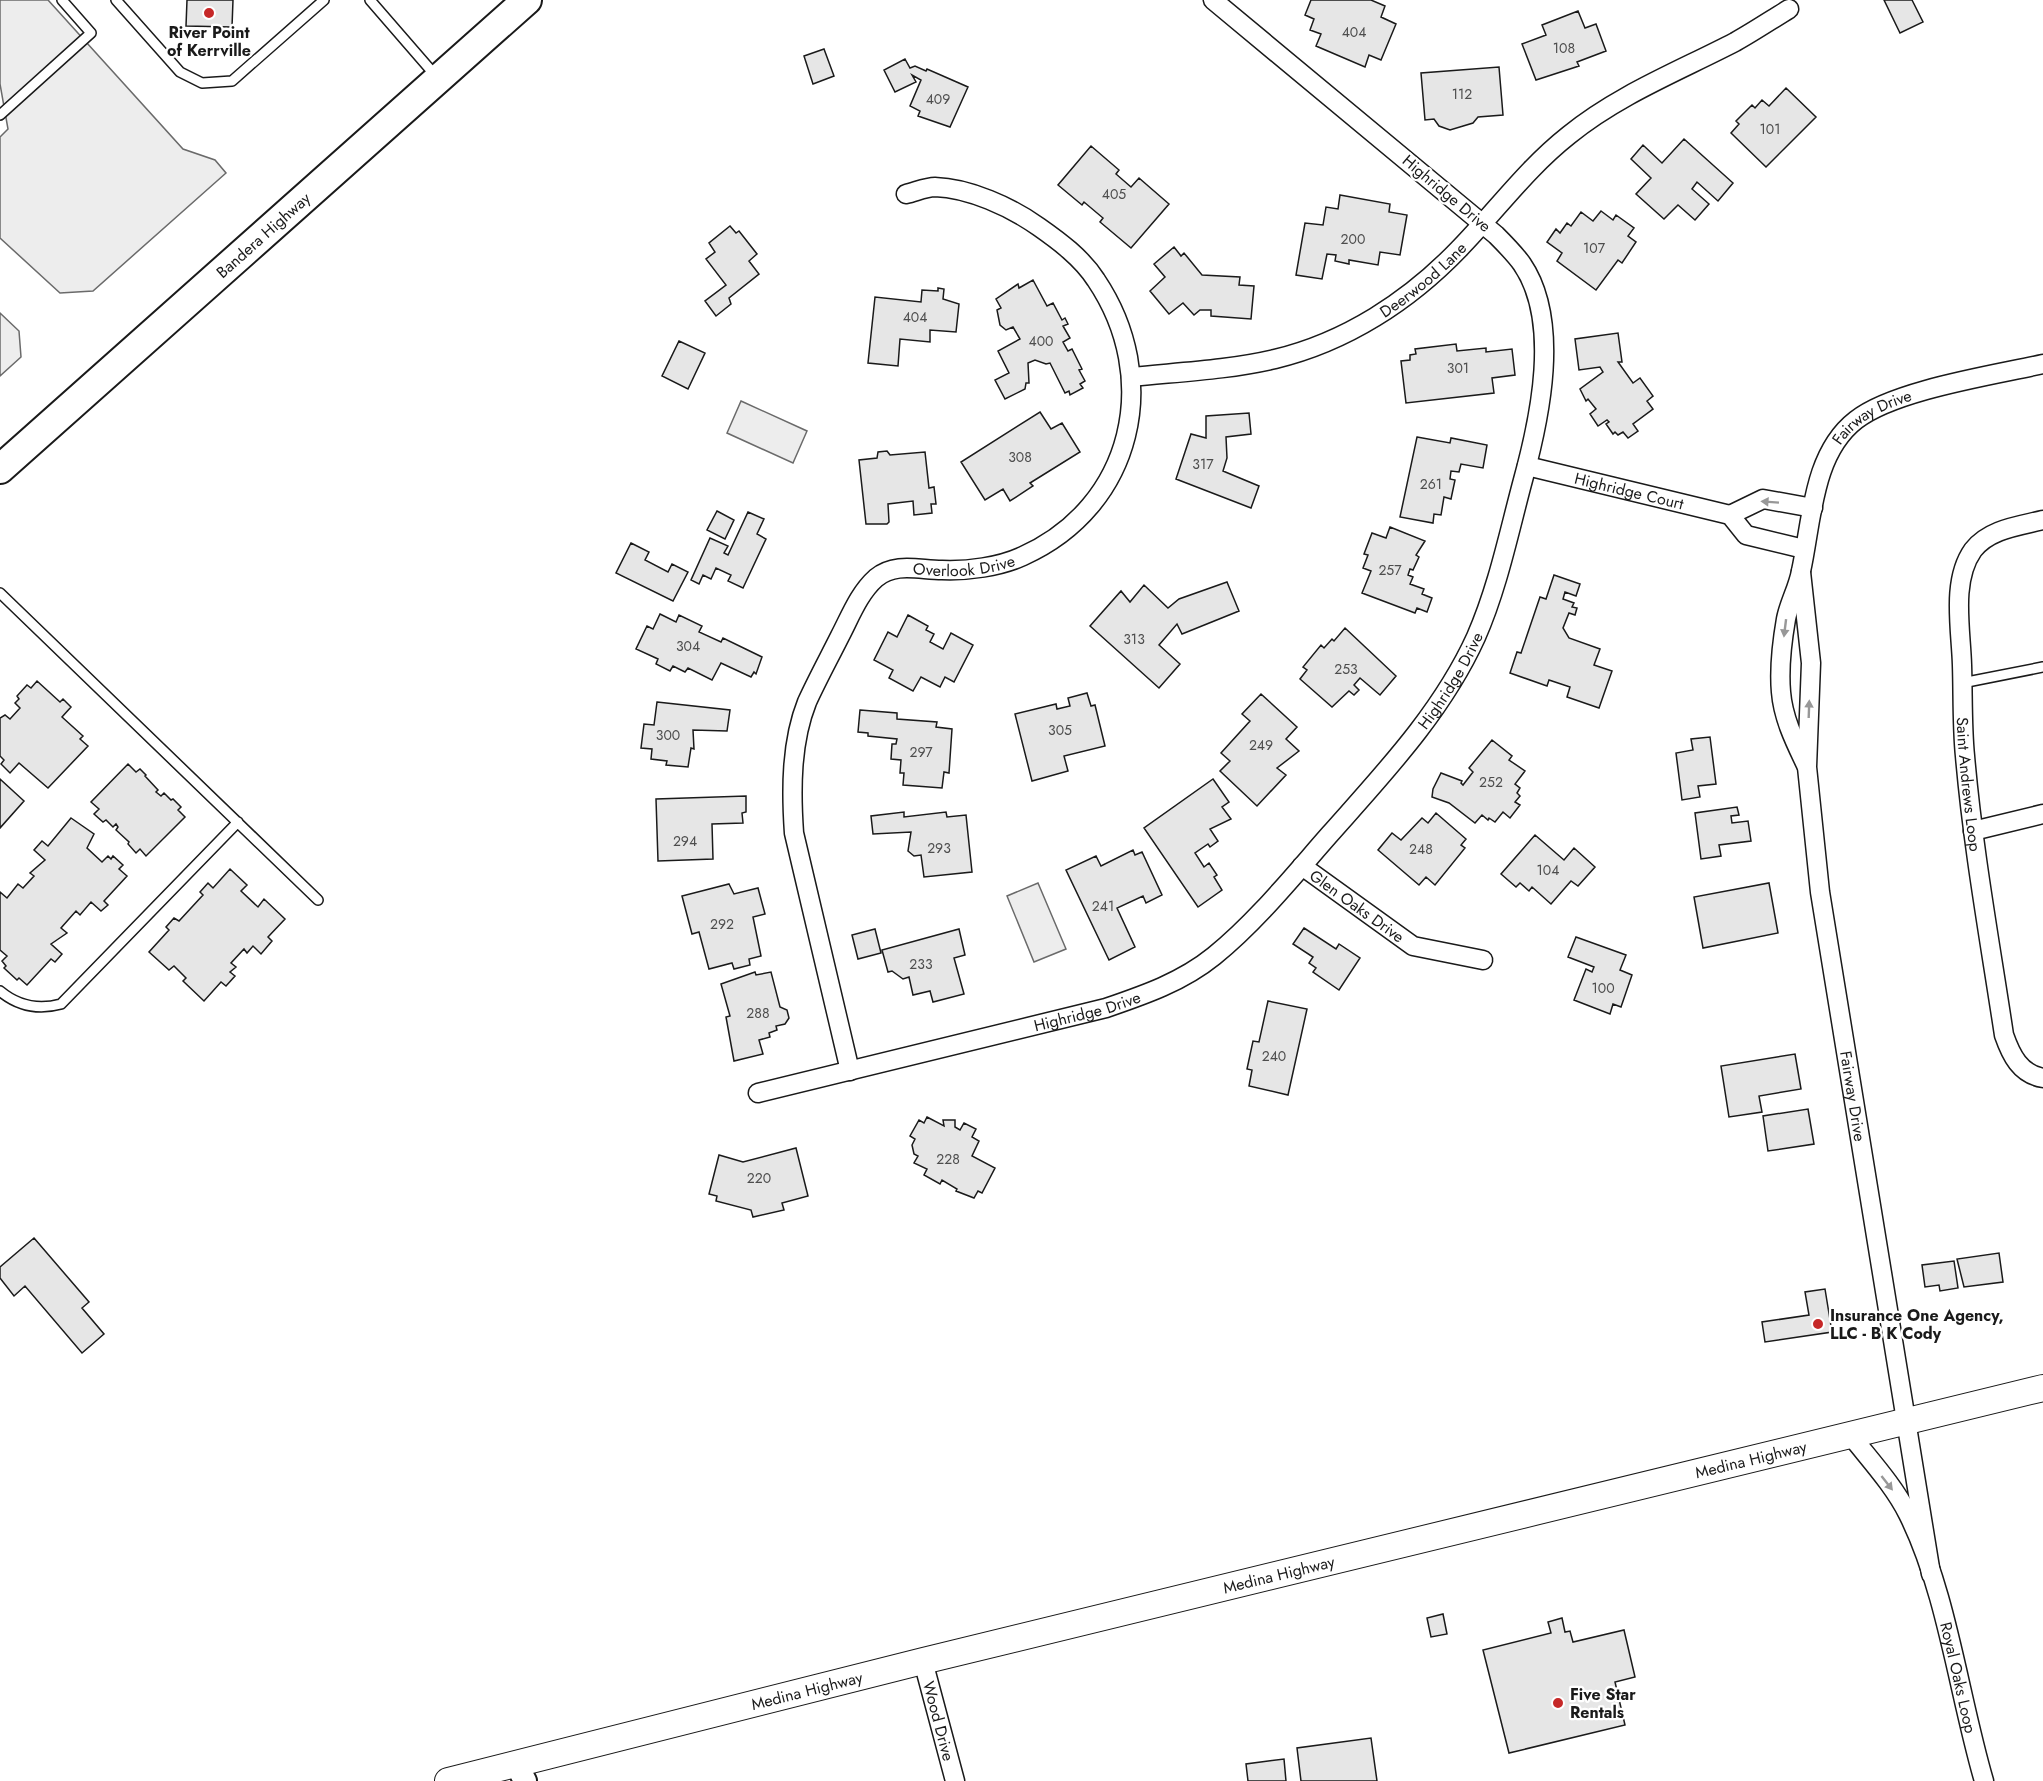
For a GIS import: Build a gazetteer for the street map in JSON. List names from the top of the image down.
{
  "streets": {
    "main road": ["Bandera Highway", "Medina Highway"],
    "street": [
      "Highridge Drive",
      "Deerwood Lane",
      "Fairway Drive",
      "Highridge Court",
      "Overlook Drive",
      "Saint Andrews Loop",
      "Glen Oaks Drive",
      "Royal Oaks Loop",
      "Wood Drive"
    ]
  },
  "crossings": [
    ["Highridge Drive", "Deerwood Lane"],
    ["Highridge Drive", "Highridge Court"],
    ["Highridge Drive", "Overlook Drive"],
    ["Highridge Drive", "Glen Oaks Drive"],
    ["Deerwood Lane", "Overlook Drive"],
    ["Fairway Drive", "Medina Highway"],
    ["Fairway Drive", "Royal Oaks Loop"],
    ["Medina Highway", "Royal Oaks Loop"],
    ["Medina Highway", "Wood Drive"]
  ],
  "places": ["River Point of Kerrville", "Insurance One Agency, LLC - B K Cody", "Five Star Rentals"],
  "house_numbers": [
    "404",
    "108",
    "112",
    "409",
    "101",
    "405",
    "200",
    "107",
    "404",
    "400",
    "301",
    "308",
    "317",
    "261",
    "257",
    "313",
    "304",
    "253",
    "305",
    "300",
    "249",
    "297",
    "252",
    "294",
    "293",
    "248",
    "104",
    "241",
    "292",
    "233",
    "100",
    "288",
    "240",
    "228",
    "220"
  ]
}
